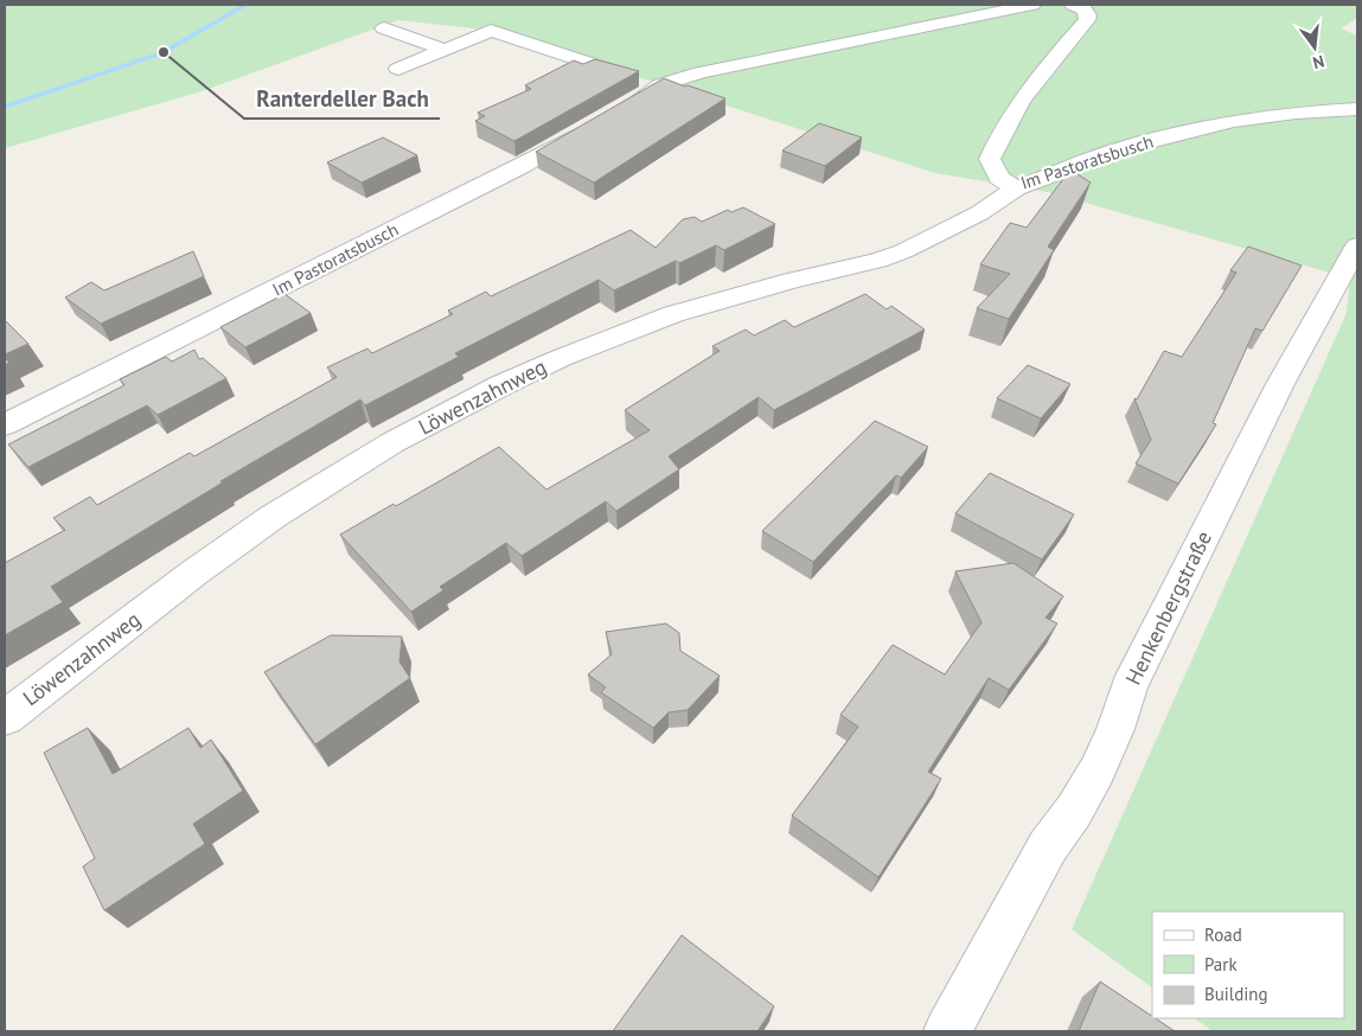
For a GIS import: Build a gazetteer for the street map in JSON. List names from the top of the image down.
{
  "streets": {
    "street": ["Im Pastoratsbusch", "Löwenzahnweg", "Henkenbergstraße"]
  },
  "crossings": [
    ["Im Pastoratsbusch", "Löwenzahnweg"]
  ],
  "places": ["Ranterdeller Bach"],
  "legend": ["Road", "Park", "Building"],
  "north": "bottom"
}
